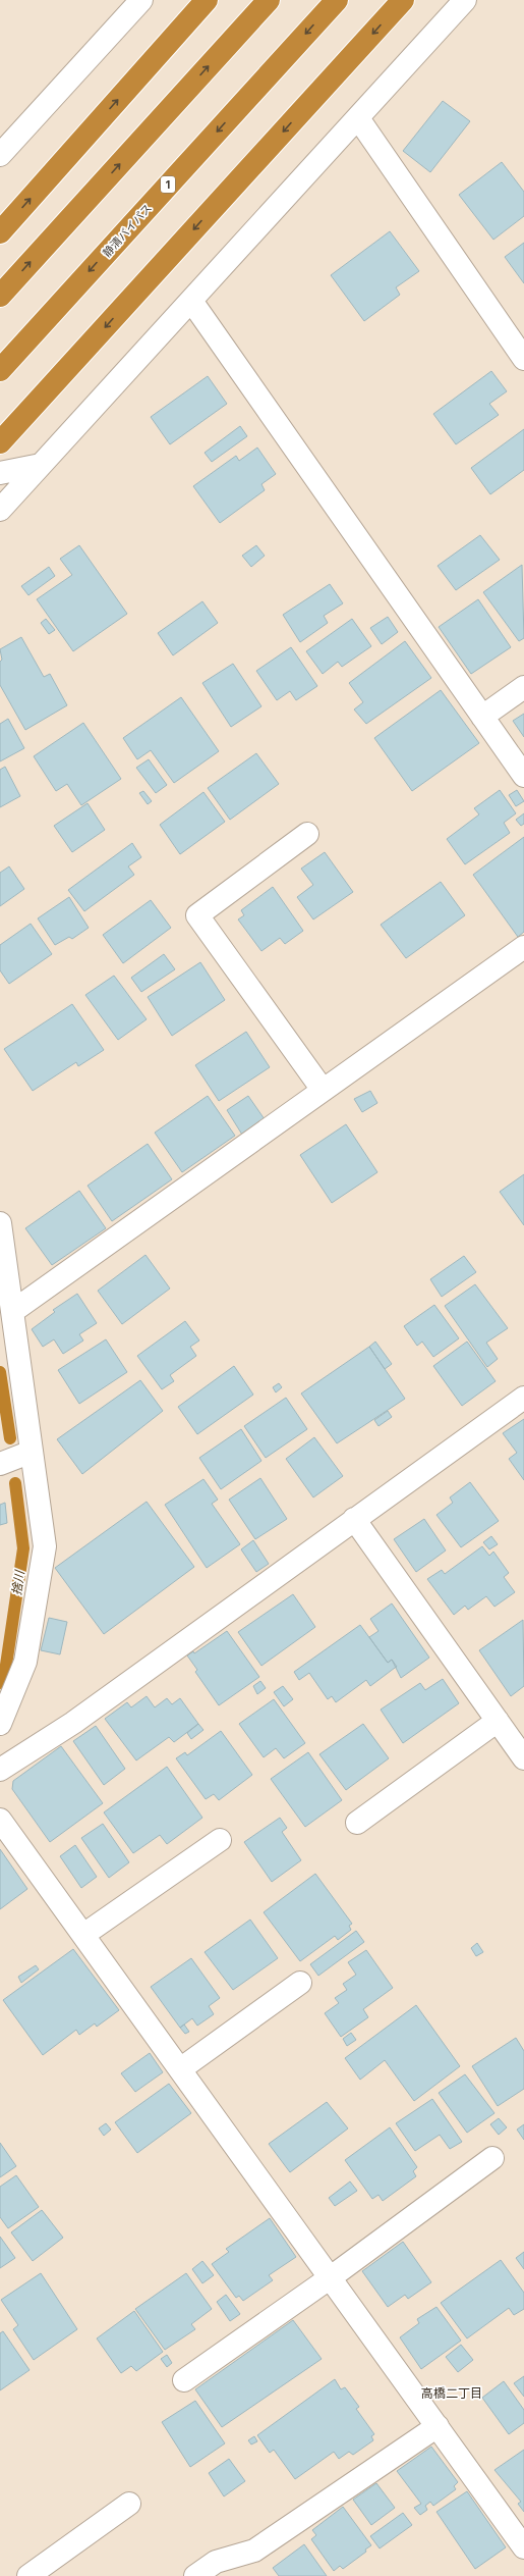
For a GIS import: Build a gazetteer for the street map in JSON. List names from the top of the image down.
{
  "streets": {
    "highway": ["1", "静清バイパス"]
  },
  "districts": ["高橋二丁目"],
  "water": ["捨川"]
}
